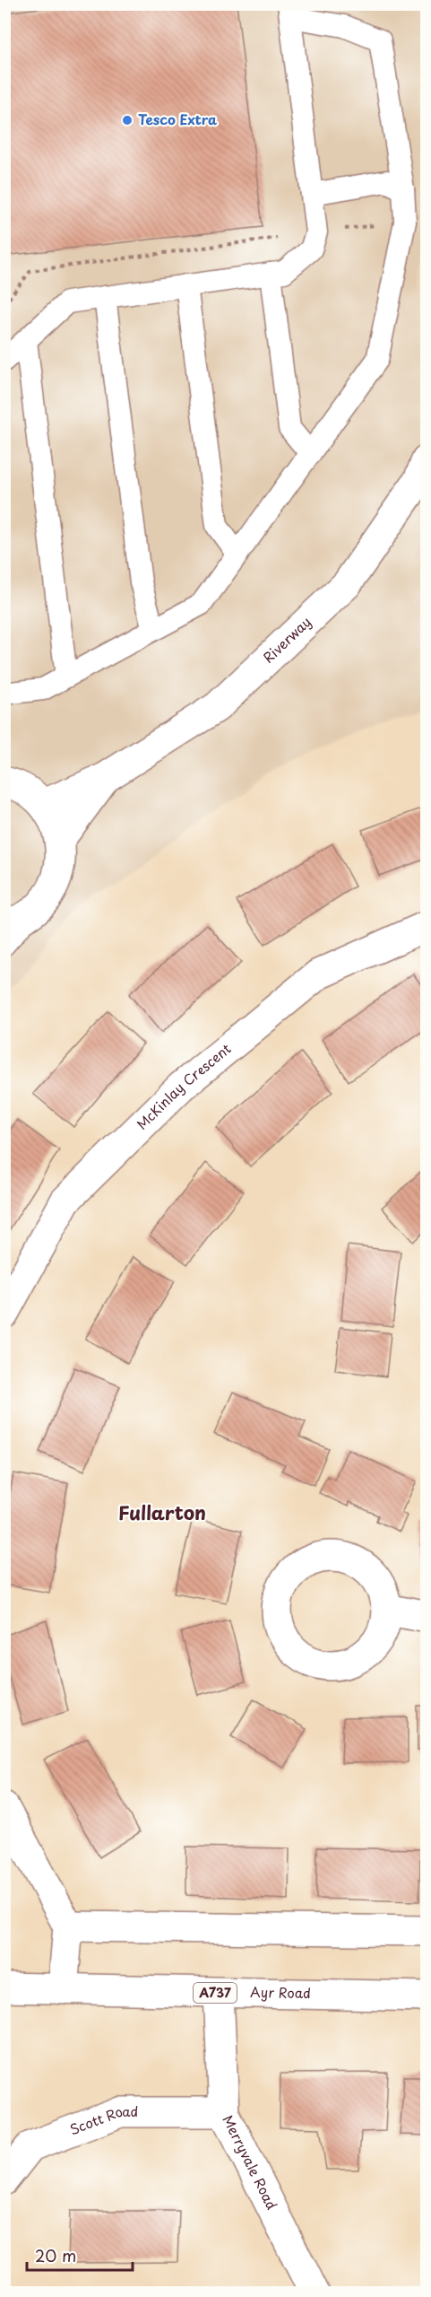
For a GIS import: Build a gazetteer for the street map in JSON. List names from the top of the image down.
{
  "streets": {
    "street": [
      "Riverway",
      "McKinlay Crescent",
      "A737",
      "Ayr Road",
      "Scott Road",
      "Merryvale Road"
    ]
  },
  "crossings": [
    ["Ayr Road", "Merryvale Road"],
    ["Scott Road", "Merryvale Road"]
  ],
  "districts": ["Fullarton"],
  "places": ["Tesco Extra"],
  "scale_bar": "20 m"
}
